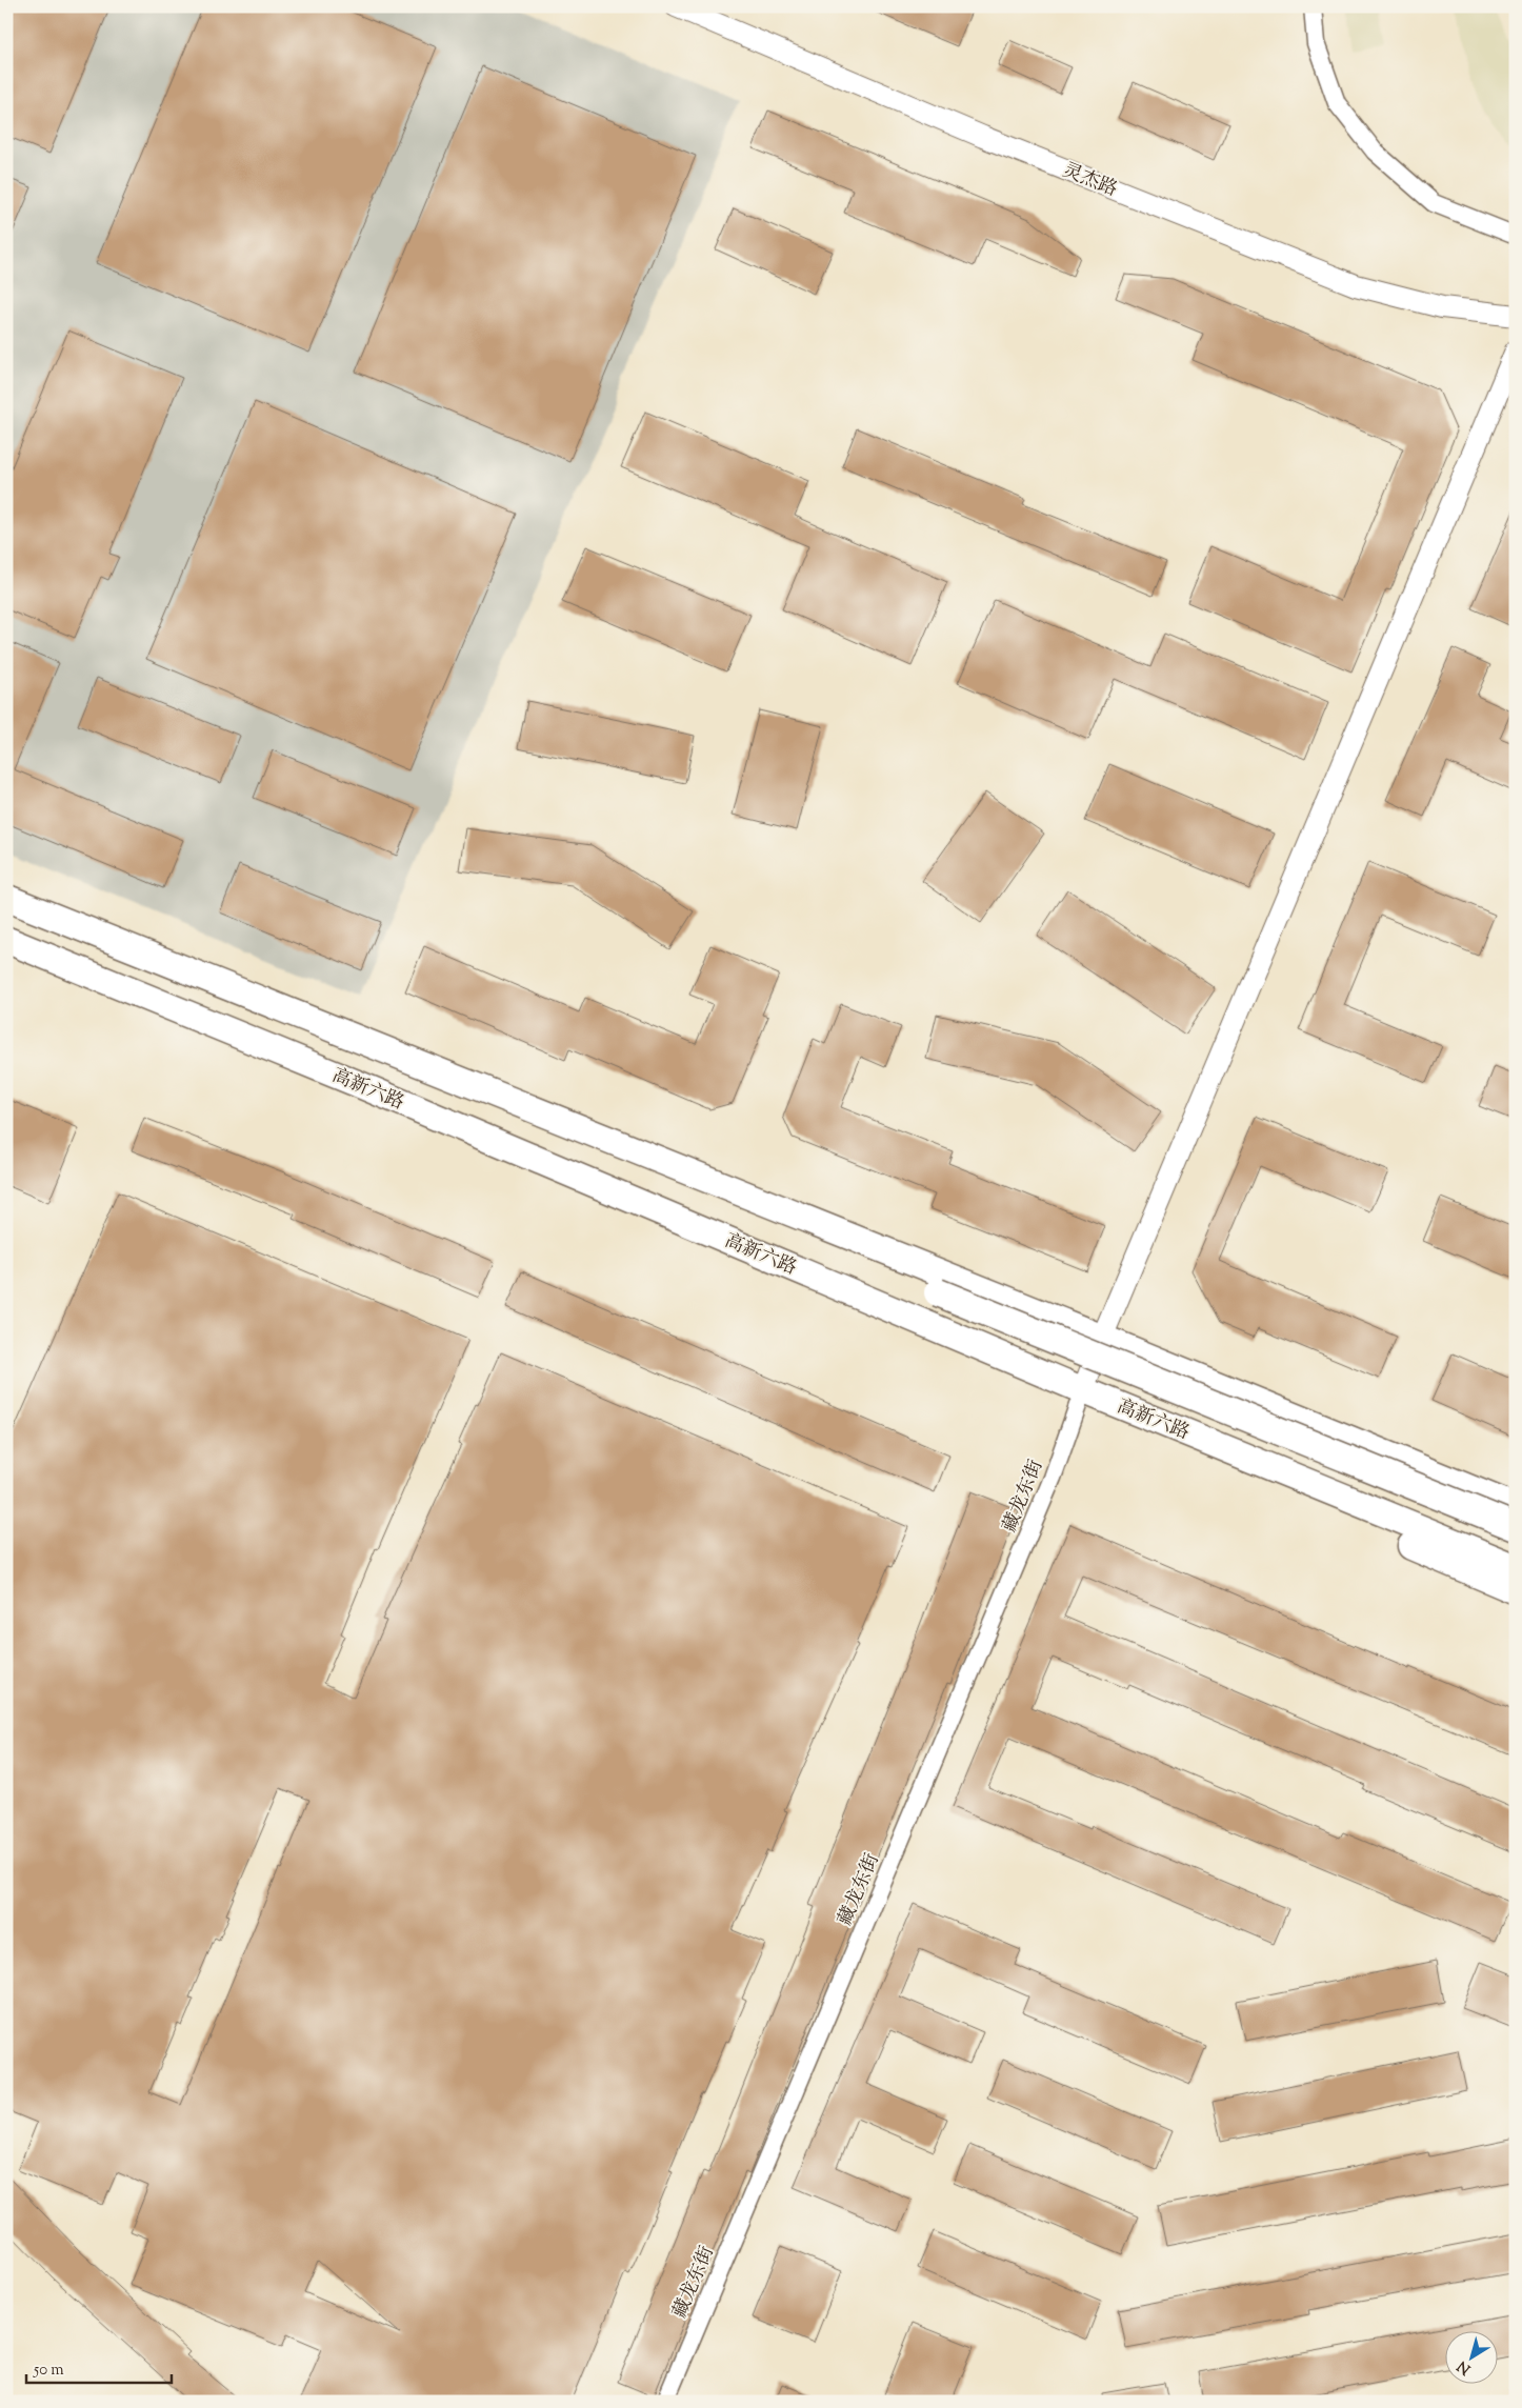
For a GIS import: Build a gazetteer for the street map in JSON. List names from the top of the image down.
{
  "streets": {
    "main road": ["高新六路"],
    "street": ["灵杰路", "藏龙东街"]
  },
  "crossings": [
    ["高新六路", "藏龙东街"]
  ],
  "scale_bar": "50 m",
  "north": "bottom left"
}
